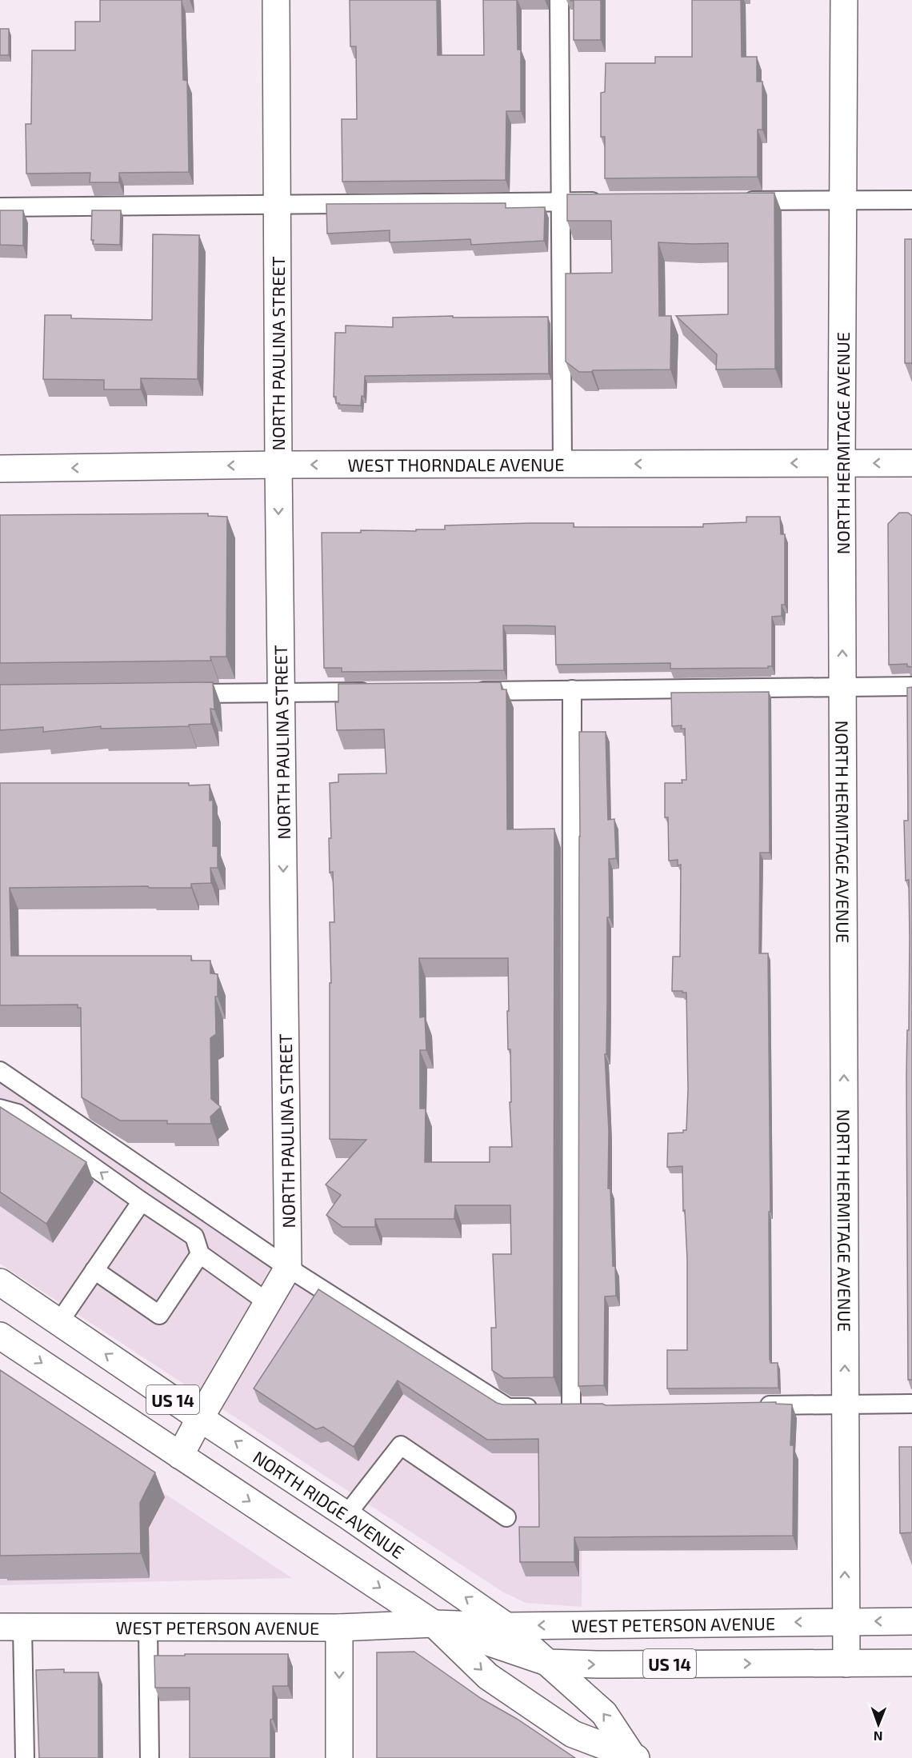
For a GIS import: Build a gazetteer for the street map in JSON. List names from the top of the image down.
{
  "streets": {
    "street": [
      "NORTH PAULINA STREET",
      "NORTH HERMITAGE AVENUE",
      "WEST THORNDALE AVENUE",
      "US 14",
      "NORTH RIDGE AVENUE",
      "WEST PETERSON AVENUE"
    ]
  },
  "crossings": [
    ["NORTH PAULINA STREET", "WEST THORNDALE AVENUE"],
    ["NORTH HERMITAGE AVENUE", "WEST THORNDALE AVENUE"],
    ["NORTH HERMITAGE AVENUE", "WEST PETERSON AVENUE"],
    ["NORTH RIDGE AVENUE", "WEST PETERSON AVENUE"]
  ],
  "one_way": ["NORTH PAULINA STREET", "NORTH HERMITAGE AVENUE", "WEST THORNDALE AVENUE"],
  "north": "bottom"
}
